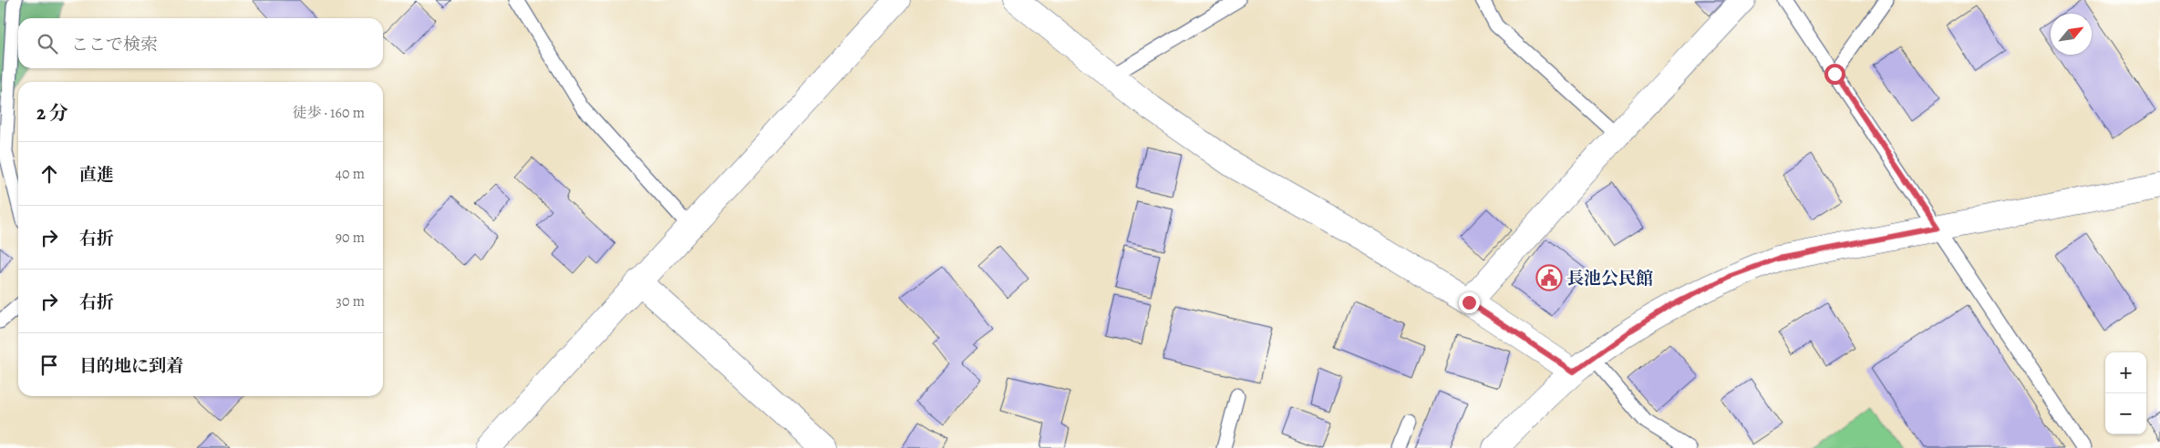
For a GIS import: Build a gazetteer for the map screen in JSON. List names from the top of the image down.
{
  "places": {
    "public building": ["長池公民館"]
  },
  "north": "top right",
  "page": {
    "search": "ここで検索",
    "heading": ["2 分", "徒歩 · 160 m"],
    "list": [
      ["直進", "40 m"],
      ["右折", "90 m"],
      ["右折", "30 m"],
      "目的地に到着"
    ],
    "map_buttons": ["+", "−"]
  }
}
